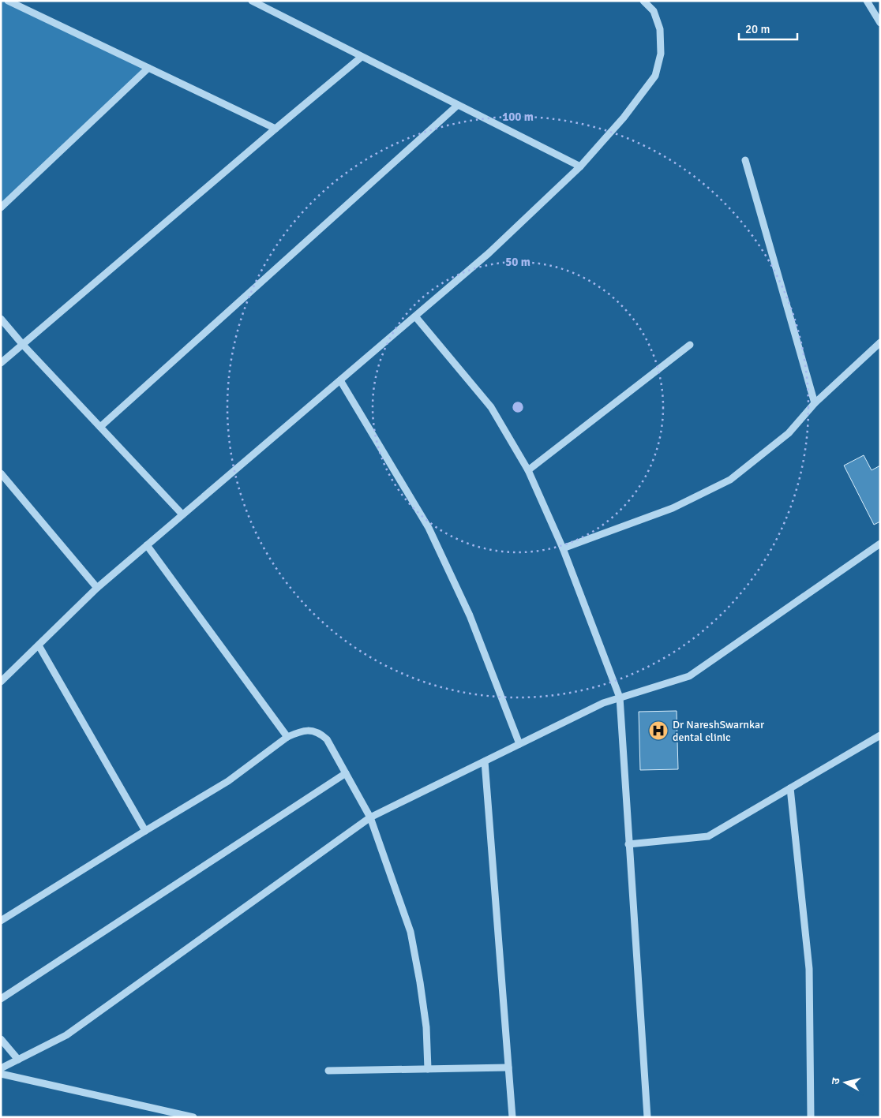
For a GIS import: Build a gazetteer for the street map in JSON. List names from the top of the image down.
{
  "places": {
    "hospital": ["Dr NareshSwarnkar dental clinic"]
  },
  "scale_bar": "20 m",
  "north": "left",
  "rings": ["100 m", "50 m"]
}
